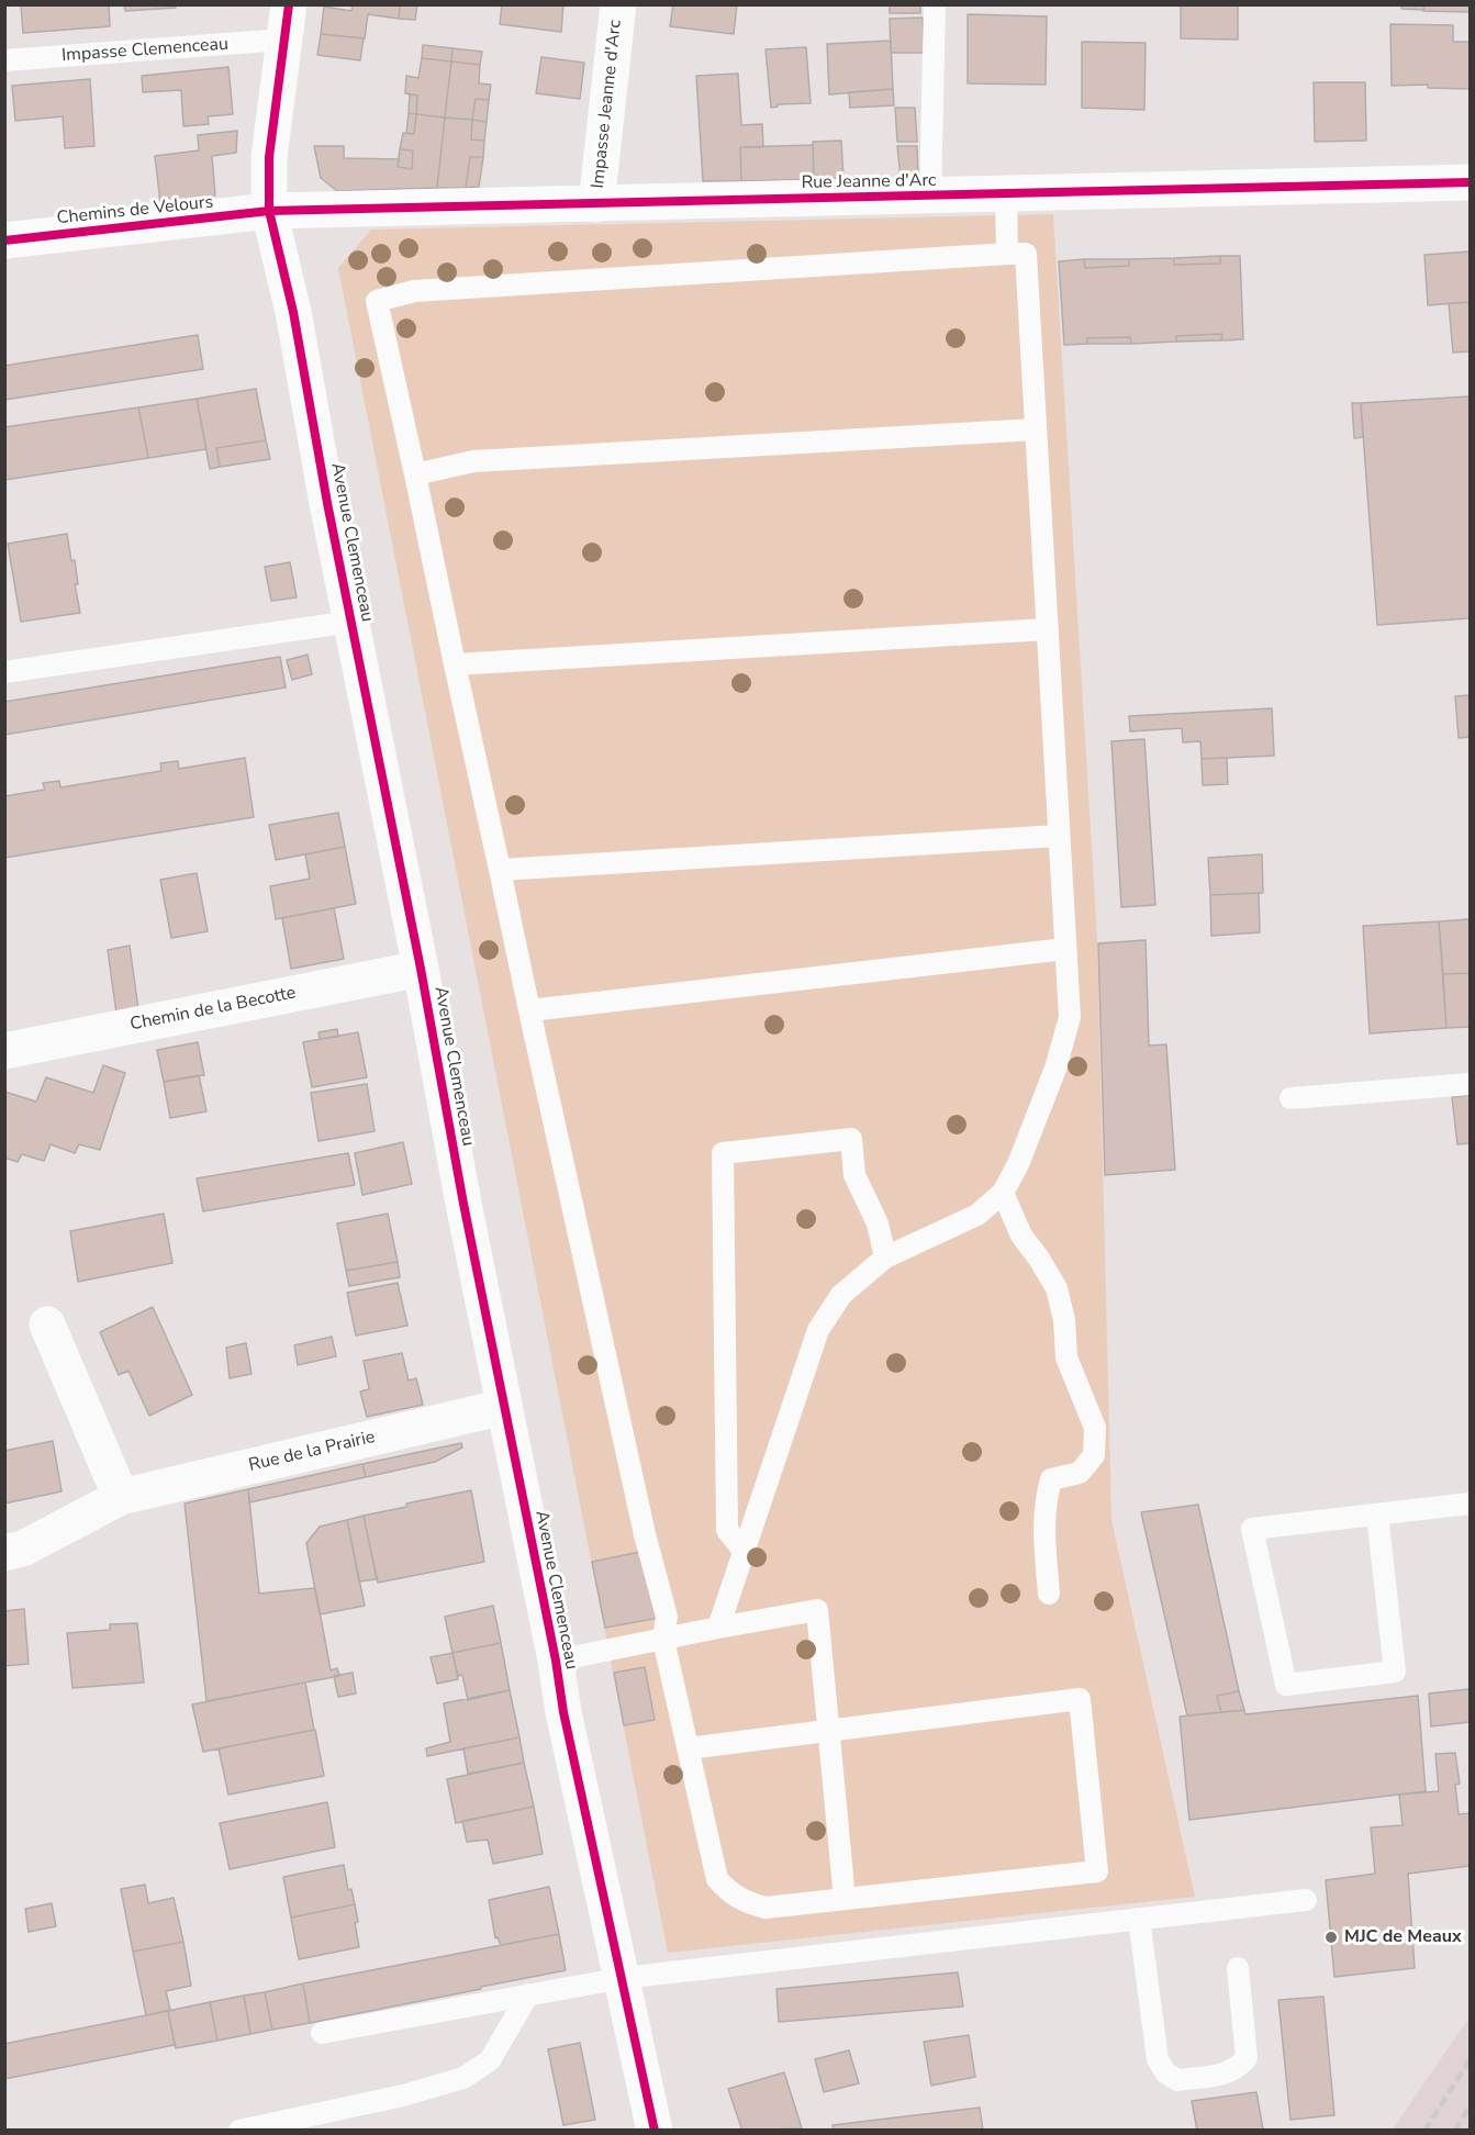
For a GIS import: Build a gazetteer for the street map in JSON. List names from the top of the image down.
{
  "streets": {
    "street": [
      "Impasse Jeanne d'Arc",
      "Rue Jeanne d'Arc",
      "Chemins de Velours",
      "Avenue Clemenceau",
      "Chemin de la Becotte",
      "Rue de la Prairie"
    ],
    "lane": ["Impasse Clemenceau"]
  },
  "crossings": [
    ["Impasse Clemenceau", "Avenue Clemenceau"],
    ["Impasse Jeanne d'Arc", "Rue Jeanne d'Arc"],
    ["Rue Jeanne d'Arc", "Chemins de Velours"],
    ["Rue Jeanne d'Arc", "Avenue Clemenceau"],
    ["Chemins de Velours", "Avenue Clemenceau"],
    ["Avenue Clemenceau", "Chemin de la Becotte"],
    ["Avenue Clemenceau", "Rue de la Prairie"]
  ],
  "places": ["MJC de Meaux"]
}
